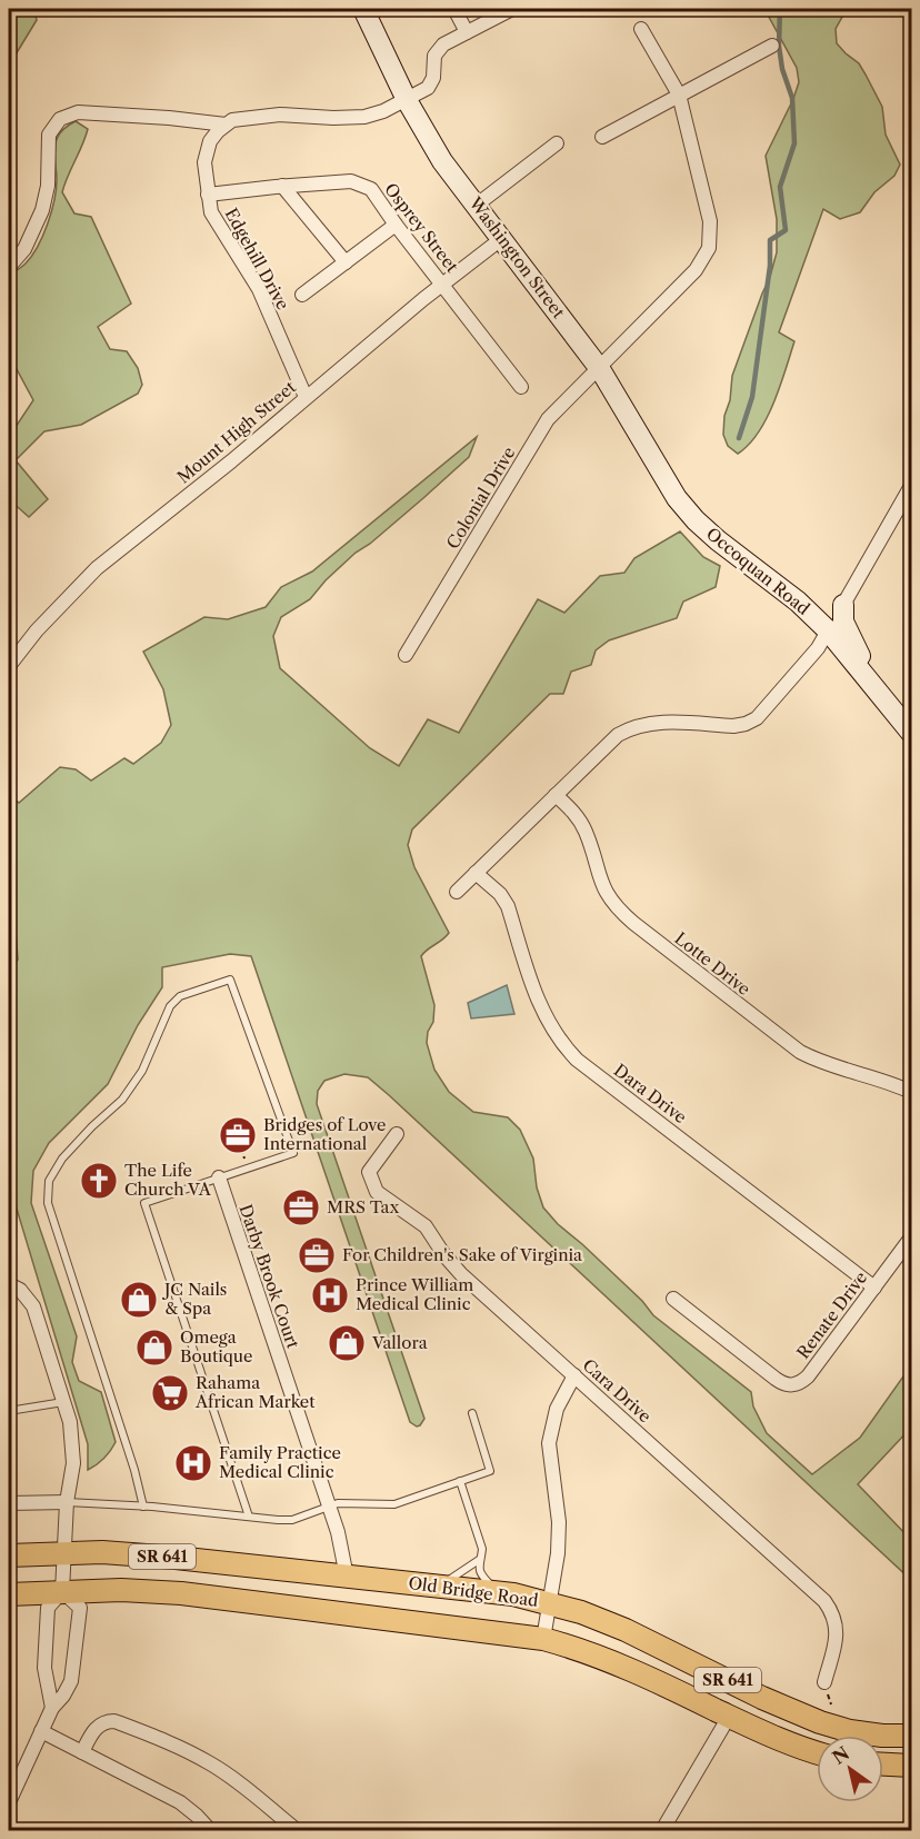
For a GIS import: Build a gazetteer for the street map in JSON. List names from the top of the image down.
{
  "streets": {
    "main road": ["SR 641", "Old Bridge Road"],
    "street": [
      "Osprey Street",
      "Washington Street",
      "Edgehill Drive",
      "Mount High Street",
      "Colonial Drive",
      "Occoquan Road",
      "Lotte Drive",
      "Dara Drive",
      "Darby Brook Court",
      "Renate Drive",
      "Cara Drive"
    ]
  },
  "crossings": [
    ["Osprey Street", "Edgehill Drive"],
    ["Osprey Street", "Mount High Street"],
    ["Washington Street", "Mount High Street"],
    ["Washington Street", "Colonial Drive"],
    ["Washington Street", "Occoquan Road"],
    ["Edgehill Drive", "Mount High Street"],
    ["Dara Drive", "Renate Drive"],
    ["Darby Brook Court", "Old Bridge Road"]
  ],
  "places": {
    "office": ["Bridges of Love International", "MRS Tax", "For Children's Sake of Virginia"],
    "church": ["The Life Church VA"],
    "hospital": ["Prince William Medical Clinic", "Family Practice Medical Clinic"],
    "shop": ["JC Nails & Spa", "Vallora", "Omega Boutique"],
    "supermarket": ["Rahama African Market"]
  },
  "north": "top left"
}
